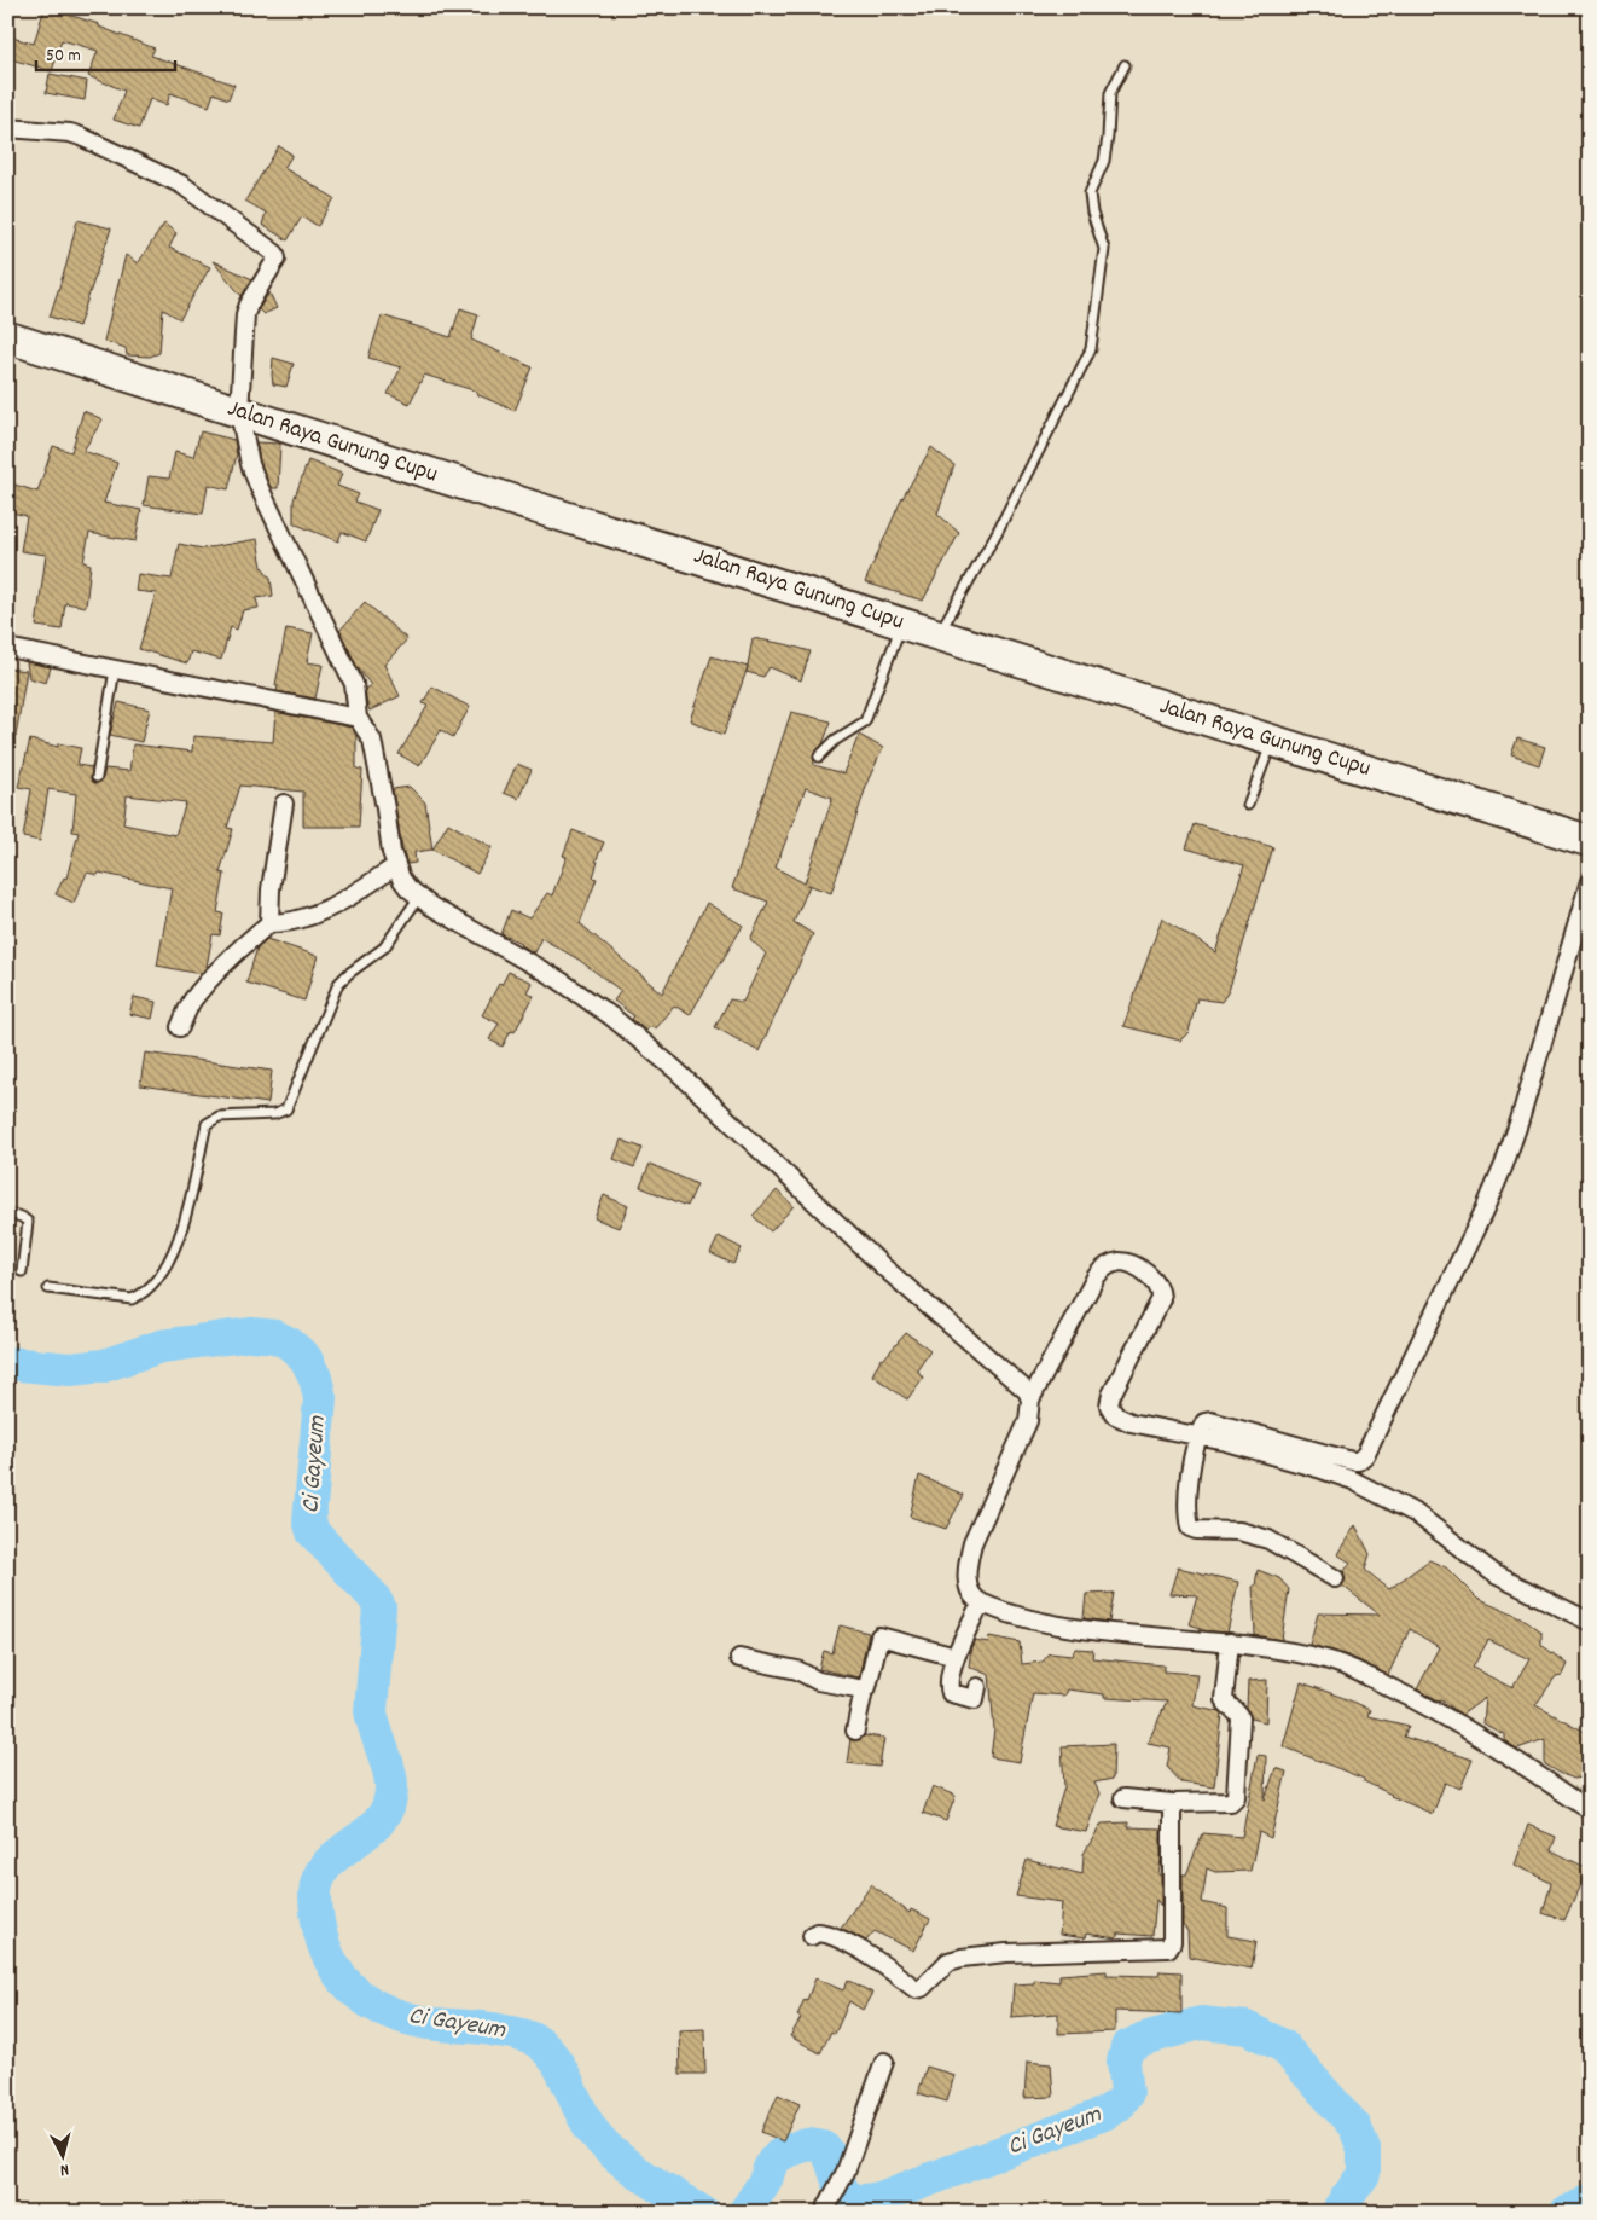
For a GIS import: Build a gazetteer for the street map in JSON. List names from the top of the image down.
{
  "streets": {
    "highway": ["Jalan Raya Gunung Cupu"]
  },
  "water": ["Ci Gayeum"],
  "scale_bar": "50 m",
  "north": "bottom"
}
